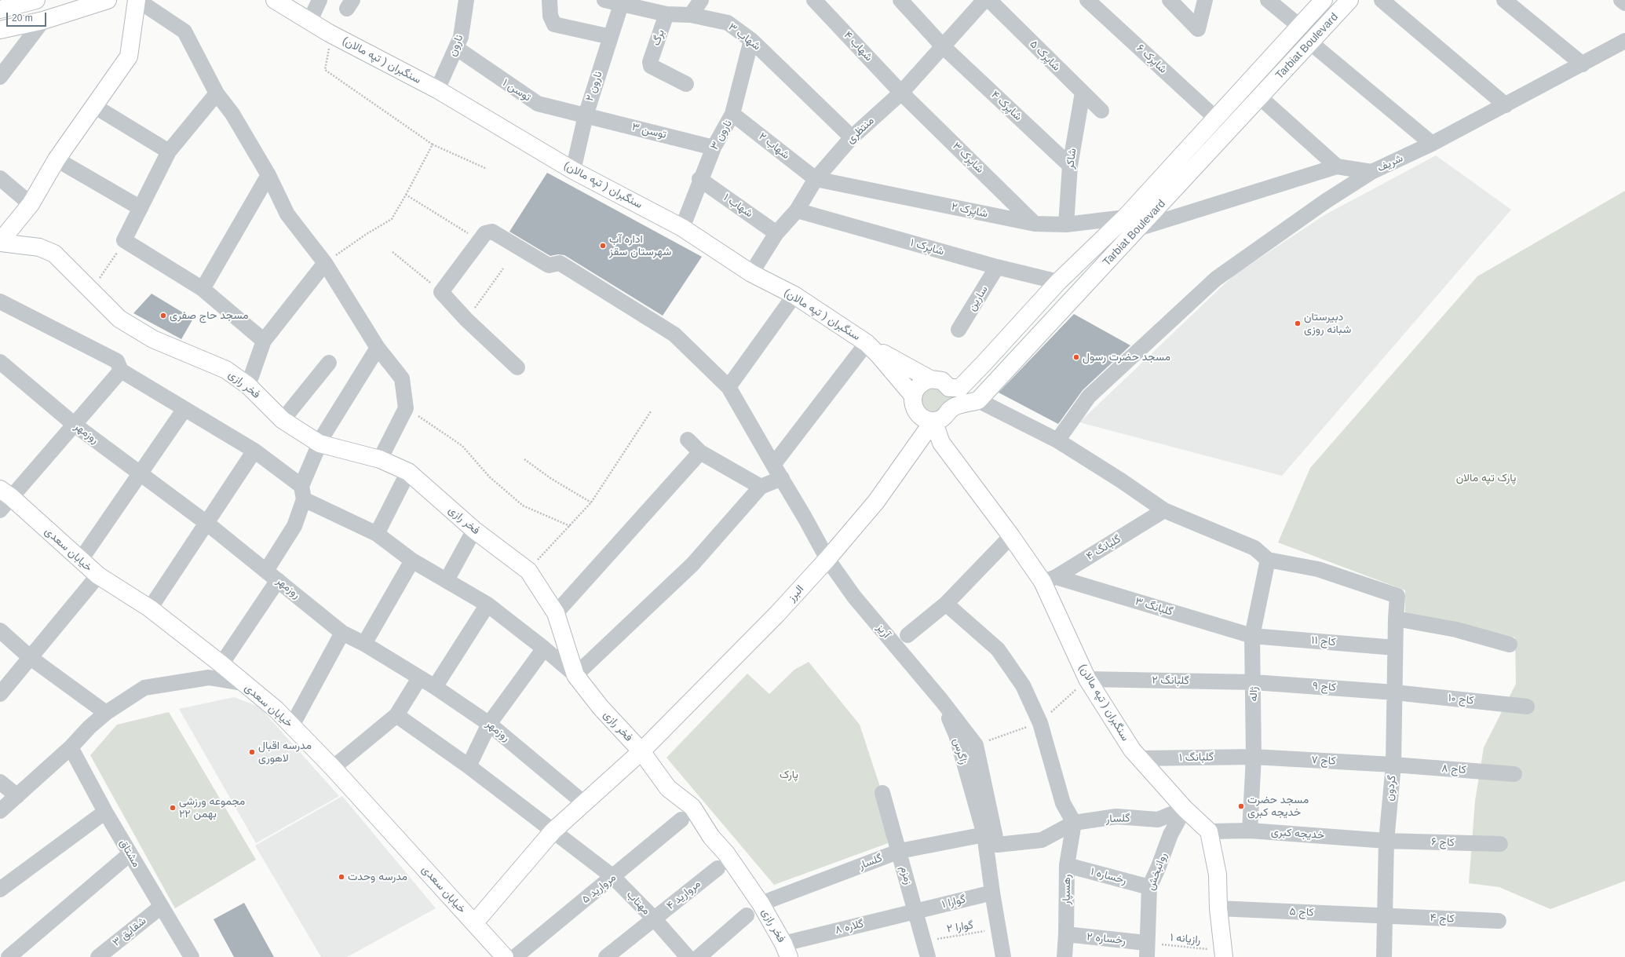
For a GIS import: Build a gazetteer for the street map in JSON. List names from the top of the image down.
{
  "streets": {
    "street": [
      "شهاب ۳",
      "برگ",
      "نارون",
      "شهاب ۴",
      "Tarbiat Boulevard",
      "شاپرک ۵",
      "شاپرک ۶",
      "سنگبران ( تپه مالان)",
      "نارون ۲",
      "توسن ۱",
      "شاپرک ۴",
      "منتظری",
      "توسن ۳",
      "نارون ۳",
      "شهاب ۲",
      "شاپرک ۳",
      "شاکر",
      "شریف",
      "شهاب ۱",
      "شاپرک ۲",
      "شاپرک ۱",
      "سارین",
      "فخر رازی",
      "روزمهر",
      "گلبانگ ۴",
      "خیابان سعدی",
      "البرز",
      "گلبانگ ۳",
      "آریز",
      "کاج ۱۱",
      "گلبانگ ۲",
      "کاج ۹",
      "ژاله",
      "کاج ۱۰",
      "زاگرس",
      "گلبانگ ۱",
      "کاج ۷",
      "کاج ۸",
      "گردون",
      "گلسار",
      "خدیجه کبری",
      "کاج ۶",
      "مشتاق",
      "روانبخش",
      "زمزم",
      "رخساره ۱",
      "مروارید ۵",
      "رهسپار",
      "مروارید ۴",
      "گوارا ۱",
      "مهتاب",
      "کاج ۵",
      "کاج ۴",
      "گلاره ۸",
      "شقایق ۳",
      "رخساره ۲"
    ],
    "path": ["گوارا ۲", "رازیانه ۱"]
  },
  "crossings": [
    ["شهاب ۳", "برگ"],
    ["شهاب ۳", "نارون ۲"],
    ["شهاب ۳", "منتظری"],
    ["شهاب ۳", "نارون ۳"],
    ["نارون", "سنگبران ( تپه مالان)"],
    ["نارون", "توسن ۱"],
    ["شهاب ۴", "منتظری"],
    ["شهاب ۴", "شاپرک ۳"],
    ["Tarbiat Boulevard", "شاپرک ۶"],
    ["Tarbiat Boulevard", "سنگبران ( تپه مالان)"],
    ["Tarbiat Boulevard", "شریف"],
    ["Tarbiat Boulevard", "شاپرک ۲"],
    ["Tarbiat Boulevard", "شاپرک ۱"],
    ["Tarbiat Boulevard", "البرز"],
    ["شاپرک ۵", "شاکر"],
    ["سنگبران ( تپه مالان)", "نارون ۲"],
    ["سنگبران ( تپه مالان)", "منتظری"],
    ["سنگبران ( تپه مالان)", "نارون ۳"],
    ["سنگبران ( تپه مالان)", "گلبانگ ۴"],
    ["سنگبران ( تپه مالان)", "البرز"],
    ["سنگبران ( تپه مالان)", "گلبانگ ۳"],
    ["سنگبران ( تپه مالان)", "گلبانگ ۲"],
    ["سنگبران ( تپه مالان)", "گلبانگ ۱"],
    ["سنگبران ( تپه مالان)", "گلسار"],
    ["سنگبران ( تپه مالان)", "خدیجه کبری"],
    ["سنگبران ( تپه مالان)", "روانبخش"],
    ["نارون ۲", "توسن ۱"],
    ["نارون ۲", "توسن ۳"],
    ["توسن ۱", "توسن ۳"],
    ["شاپرک ۴", "منتظری"],
    ["شاپرک ۴", "شاکر"],
    ["منتظری", "شهاب ۲"],
    ["منتظری", "شاپرک ۳"],
    ["منتظری", "شهاب ۱"],
    ["منتظری", "شاپرک ۲"],
    ["منتظری", "شاپرک ۱"],
    ["توسن ۳", "نارون ۳"],
    ["نارون ۳", "شهاب ۲"],
    ["نارون ۳", "شهاب ۱"],
    ["شهاب ۲", "شاپرک ۲"],
    ["شاپرک ۳", "شاپرک ۲"],
    ["شاکر", "شاپرک ۲"],
    ["شاپرک ۱", "سارین"],
    ["فخر رازی", "البرز"],
    ["فخر رازی", "گلسار"],
    ["فخر رازی", "گلاره ۸"],
    ["روزمهر", "البرز"],
    ["گلبانگ ۴", "گلبانگ ۳"],
    ["خیابان سعدی", "البرز"],
    ["البرز", "آریز"],
    ["البرز", "مهتاب"],
    ["گلبانگ ۳", "کاج ۱۱"],
    ["گلبانگ ۳", "ژاله"],
    ["آریز", "زاگرس"],
    ["کاج ۱۱", "ژاله"],
    ["کاج ۱۱", "گردون"],
    ["گلبانگ ۲", "کاج ۹"],
    ["گلبانگ ۲", "ژاله"],
    ["کاج ۹", "ژاله"],
    ["کاج ۹", "کاج ۱۰"],
    ["کاج ۹", "گردون"],
    ["ژاله", "گلبانگ ۱"],
    ["ژاله", "کاج ۷"],
    ["ژاله", "گردون"],
    ["ژاله", "خدیجه کبری"],
    ["کاج ۱۰", "گردون"],
    ["زاگرس", "گلسار"],
    ["زاگرس", "گوارا ۱"],
    ["زاگرس", "گوارا ۲"],
    ["گلبانگ ۱", "کاج ۷"],
    ["کاج ۷", "کاج ۸"],
    ["کاج ۷", "گردون"],
    ["کاج ۸", "گردون"],
    ["گردون", "خدیجه کبری"],
    ["گردون", "کاج ۶"],
    ["گردون", "کاج ۵"],
    ["گردون", "کاج ۴"],
    ["گلسار", "روانبخش"],
    ["گلسار", "زمزم"],
    ["گلسار", "رهسپار"],
    ["خدیجه کبری", "کاج ۶"],
    ["مشتاق", "شقایق ۳"],
    ["روانبخش", "رخساره ۱"],
    ["روانبخش", "رخساره ۲"],
    ["روانبخش", "رازیانه ۱"],
    ["زمزم", "گوارا ۱"],
    ["زمزم", "گلاره ۸"],
    ["زمزم", "گوارا ۲"],
    ["رخساره ۱", "رهسپار"],
    ["مروارید ۵", "مهتاب"],
    ["رهسپار", "رخساره ۲"],
    ["مروارید ۴", "مهتاب"],
    ["گوارا ۱", "گلاره ۸"],
    ["کاج ۵", "کاج ۴"],
    ["رخساره ۲", "رازیانه ۱"]
  ],
  "parks": ["پارک تپه مالان", "پارک"],
  "places": [
    "اداره آب شهرستان سقز",
    "مسجد حاج صفری",
    "دبیرستان شبانه روزی",
    "مسجد حضرت رسول",
    "مدرسه اقبال لاهوری",
    "مسجد حضرت خدیجه کبری",
    "مجموعه ورزشی ۲۲ بهمن",
    "مدرسه وحدت"
  ],
  "scale_bar": "20 m"
}
